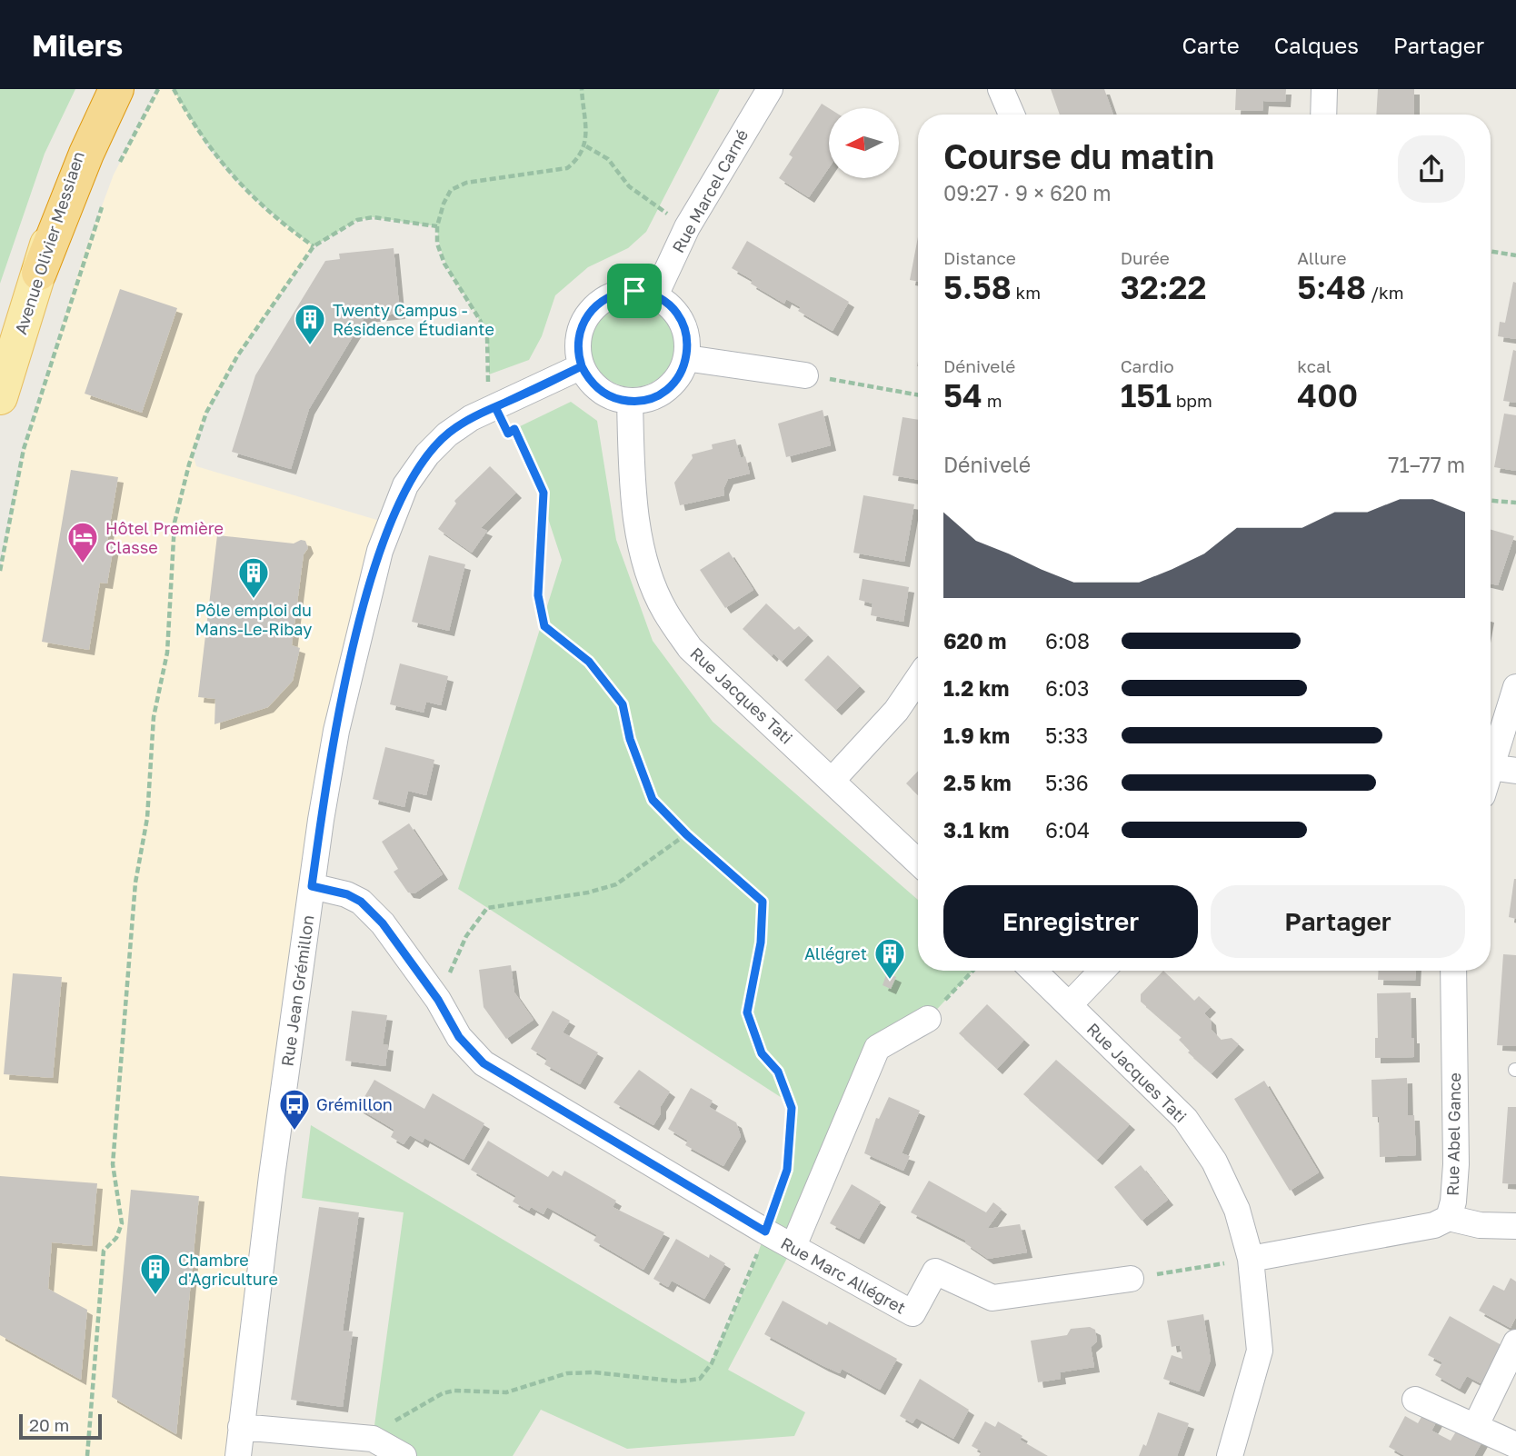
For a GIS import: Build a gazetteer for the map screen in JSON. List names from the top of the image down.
{
  "streets": {
    "main road": ["Avenue Olivier Messiaen"],
    "street": [
      "Rue Marcel Carné",
      "Rue Jacques Tati",
      "Rue Jean Grémillon",
      "Rue Abel Gance",
      "Rue Marc Allégret"
    ]
  },
  "crossings": [
    ["Rue Marcel Carné", "Rue Jacques Tati"],
    ["Rue Marcel Carné", "Rue Jean Grémillon"],
    ["Rue Jacques Tati", "Rue Jean Grémillon"],
    ["Rue Jacques Tati", "Rue Abel Gance"],
    ["Rue Jean Grémillon", "Rue Marc Allégret"]
  ],
  "places": {
    "building": [
      "Twenty Campus - Résidence Étudiante",
      "Pôle emploi du Mans-Le-Ribay",
      "Allégret",
      "Chambre d'Agriculture"
    ],
    "hotel": ["Hôtel Première Classe"],
    "bus stop": ["Grémillon"]
  },
  "scale_bar": "20 m",
  "north": "left",
  "page": {
    "header": "Milers",
    "nav": ["Carte", "Calques", "Partager"],
    "heading": ["Course du matin", "09:27 · 9 × 620 m"],
    "stats": [
      ["Distance", "5.58 km"],
      ["Durée", "32:22"],
      ["Allure", "5:48 /km"],
      ["Dénivelé", "54 m"],
      ["Cardio", "151 bpm"],
      ["kcal", "400"]
    ],
    "chart": ["Dénivelé", "71–77 m"],
    "list": [
      {
        "name": "620 m",
        "note": "6:08"
      },
      {
        "name": "1.2 km",
        "note": "6:03"
      },
      {
        "name": "1.9 km",
        "note": "5:33"
      },
      {
        "name": "2.5 km",
        "note": "5:36"
      },
      {
        "name": "3.1 km",
        "note": "6:04"
      }
    ],
    "buttons": ["Enregistrer", "Partager"],
    "scale": "20 m"
  }
}
